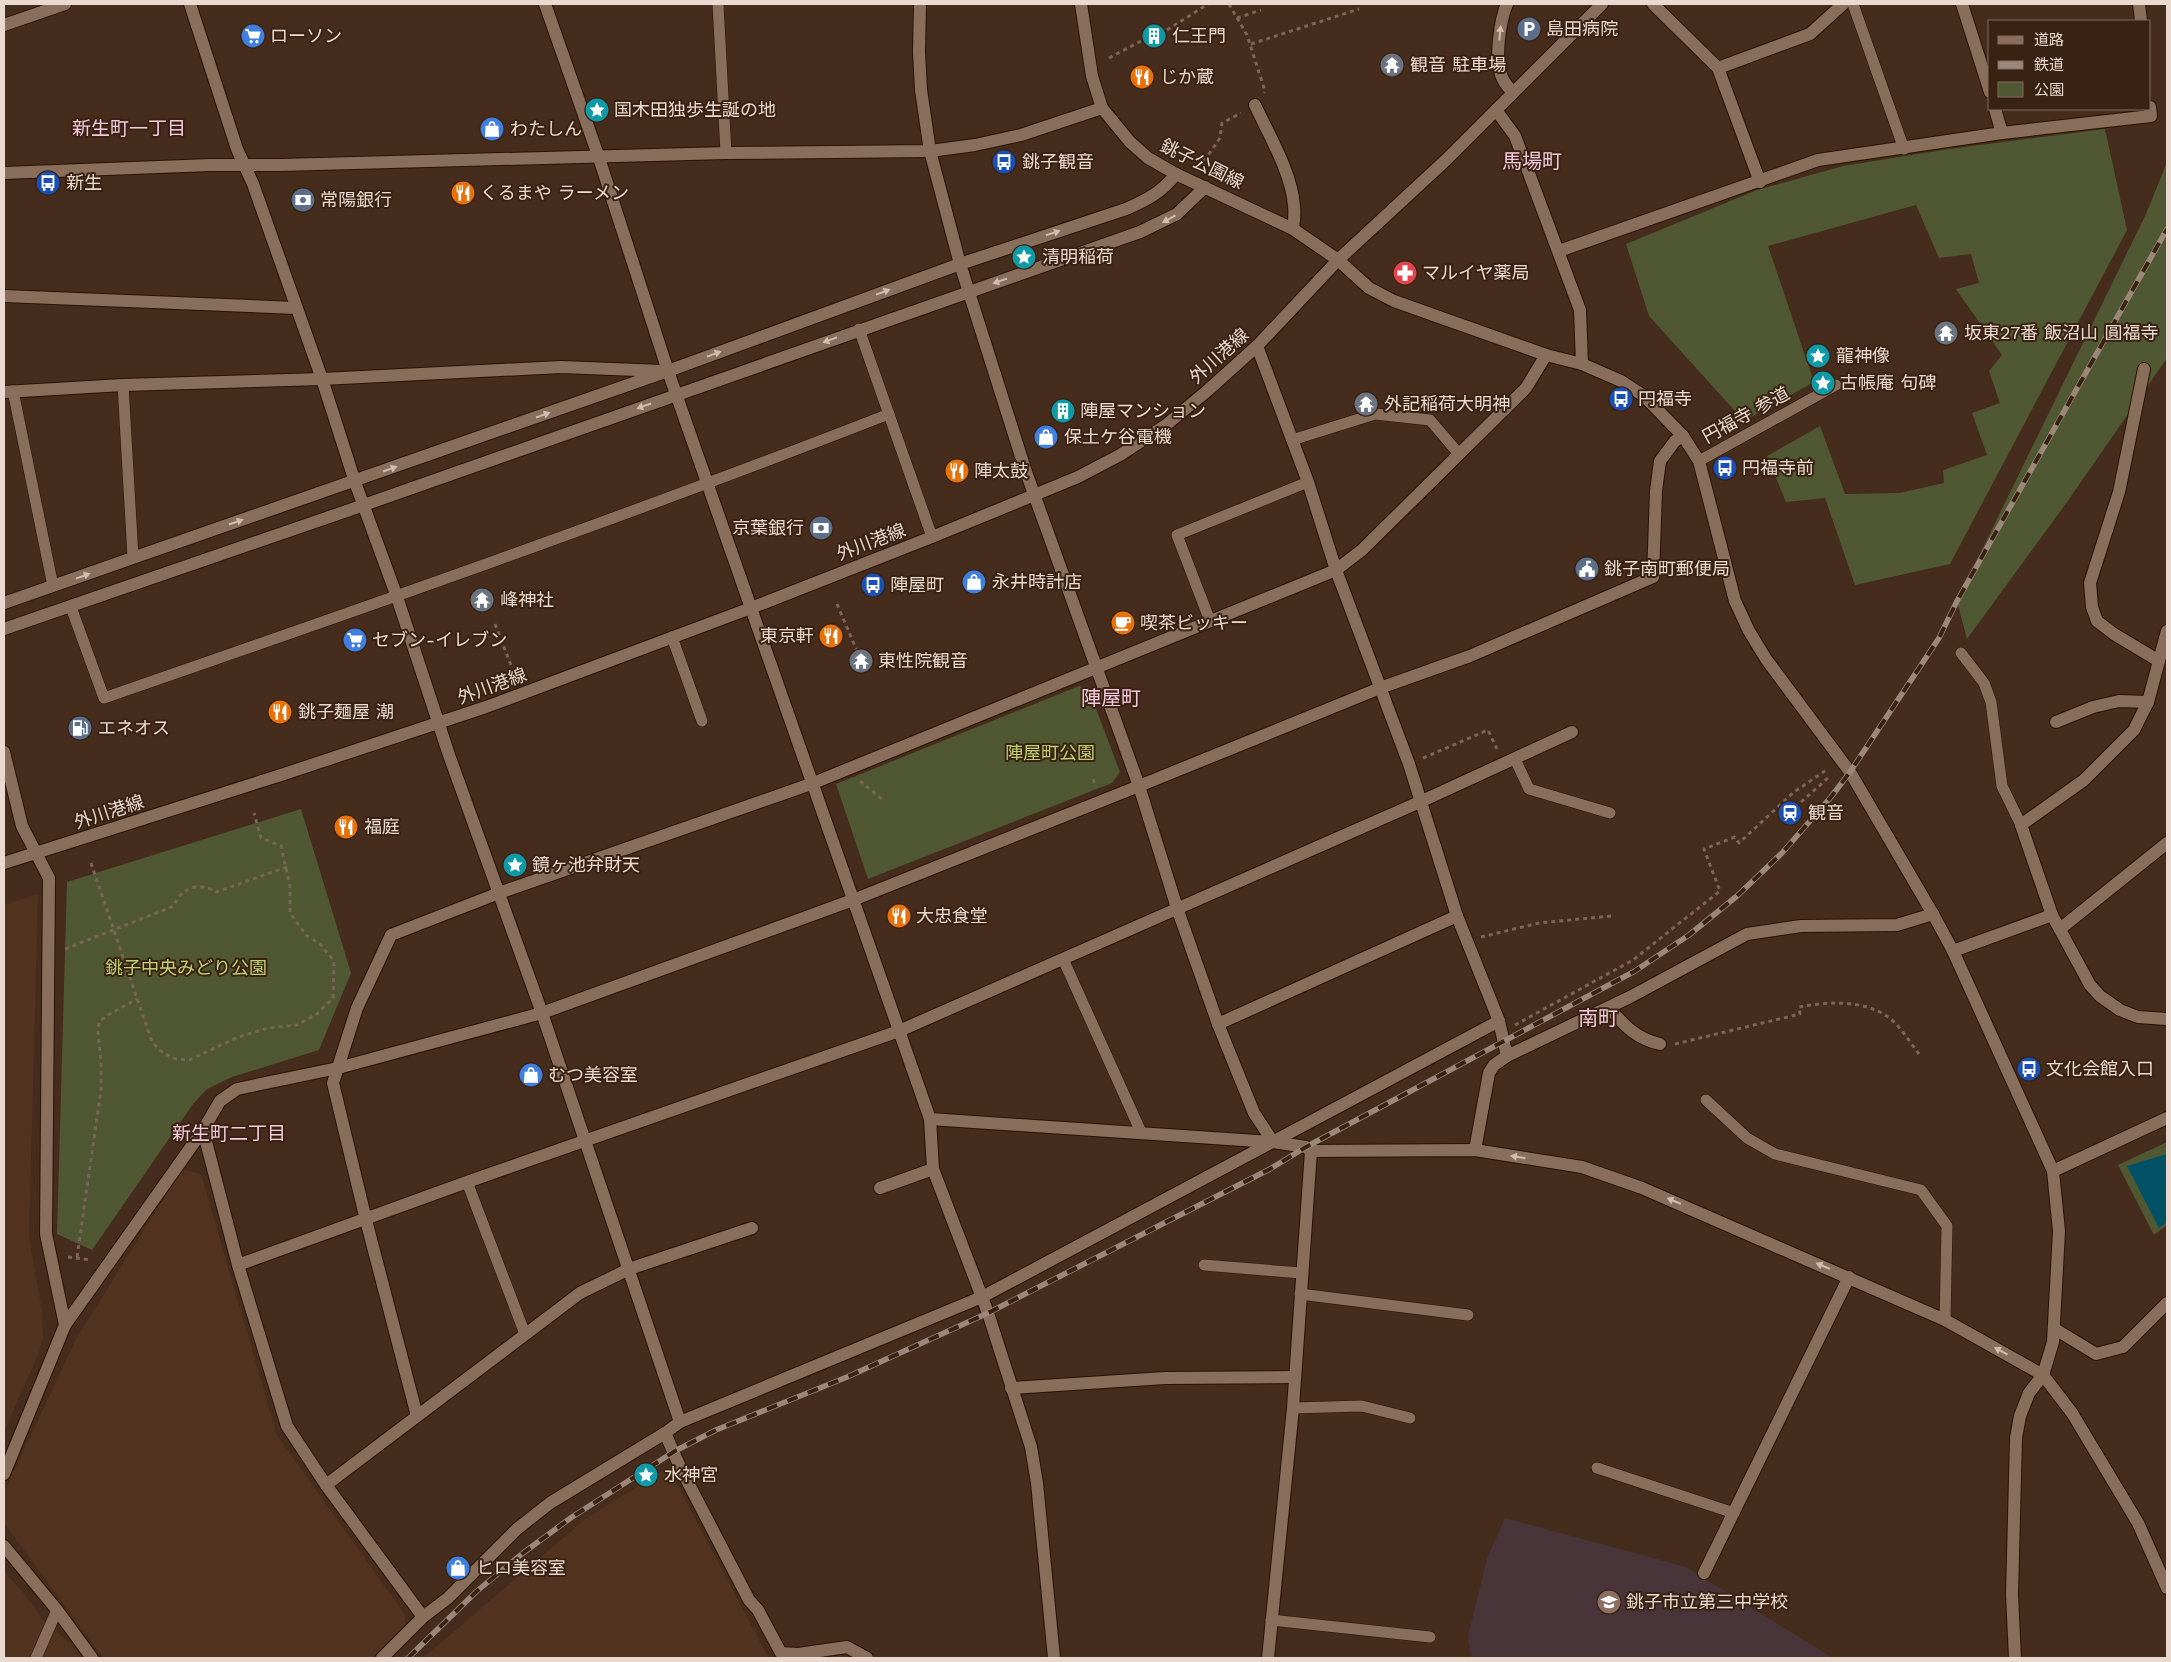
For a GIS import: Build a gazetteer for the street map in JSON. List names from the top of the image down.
{
  "streets": {
    "street": ["銚子公園線", "外川港線"],
    "lane": ["円福寺 参道"]
  },
  "crossings": [
    ["銚子公園線", "外川港線"],
    ["銚子公園線", "円福寺 参道"]
  ],
  "districts": [
    "新生町一丁目",
    "馬場町",
    "陣屋町",
    "南町",
    "新生町二丁目"
  ],
  "parks": ["陣屋町公園", "銚子中央みどり公園"],
  "places": {
    "parking": ["島田病院"],
    "supermarket": ["ローソン", "セブン-イレブン"],
    "building": ["仁王門", "陣屋マンション"],
    "temple": [
      "観音 駐車場",
      "坂東27番 飯沼山 圓福寺",
      "外記稲荷大明神",
      "峰神社",
      "東性院観音"
    ],
    "restaurant": [
      "じか蔵",
      "くるまや ラーメン",
      "陣太鼓",
      "東京軒",
      "銚子麺屋 潮",
      "福庭",
      "大忠食堂"
    ],
    "place": [
      "国木田独歩生誕の地",
      "清明稲荷",
      "龍神像",
      "古帳庵 句碑",
      "鏡ヶ池弁財天",
      "水神宮"
    ],
    "shop": [
      "わたしん",
      "保土ケ谷電機",
      "永井時計店",
      "むつ美容室",
      "ヒロ美容室"
    ],
    "bus stop": [
      "銚子観音",
      "新生",
      "円福寺",
      "円福寺前",
      "陣屋町",
      "文化会館入口"
    ],
    "bank": ["常陽銀行", "京葉銀行"],
    "pharmacy": ["マルイヤ薬局"],
    "public building": ["銚子南町郵便局"],
    "cafe": ["喫茶ビッキー"],
    "fuel station": ["エネオス"],
    "station": ["観音"],
    "school or university": ["銚子市立第三中学校"]
  },
  "legend": ["道路", "鉄道", "公園"]
}
